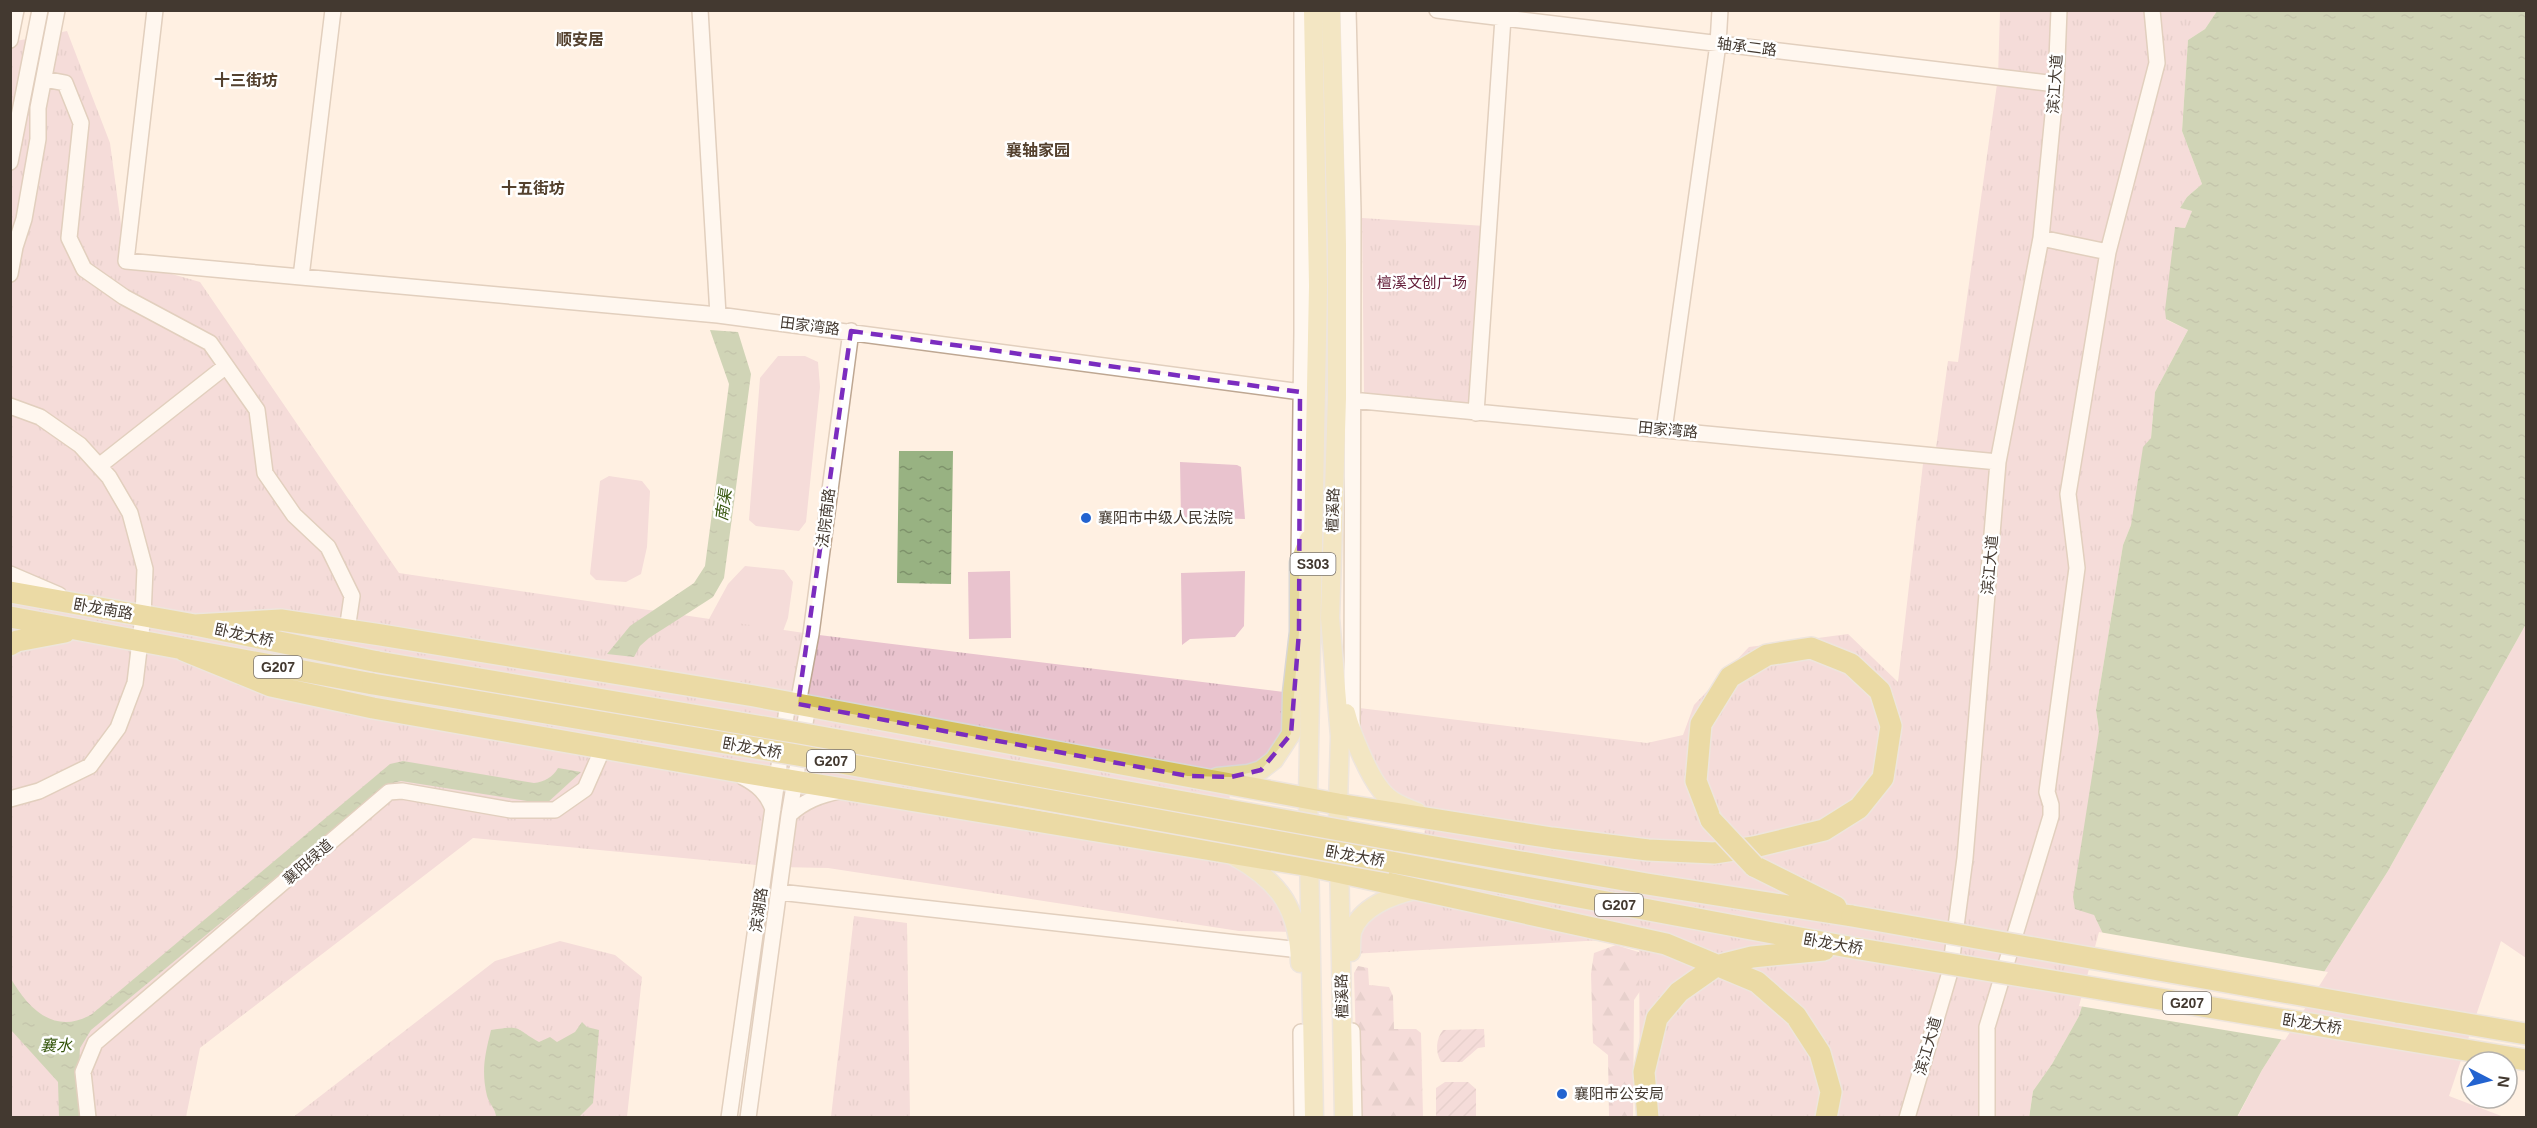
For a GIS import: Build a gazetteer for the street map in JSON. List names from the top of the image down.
{
  "streets": {
    "highway": ["卧龙南路", "卧龙大桥", "G207"],
    "main road": ["檀溪路", "S303"],
    "street": [
      "轴承二路",
      "滨江大道",
      "田家湾路",
      "法院南路",
      "襄阳绿道",
      "滨湖路"
    ]
  },
  "crossings": [
    ["轴承二路", "滨江大道"],
    ["滨江大道", "田家湾路"],
    ["田家湾路", "檀溪路"],
    ["田家湾路", "法院南路"],
    ["法院南路", "滨湖路"],
    ["卧龙南路", "卧龙大桥"]
  ],
  "districts": [
    "顺安居",
    "十三街坊",
    "襄轴家园",
    "十五街坊"
  ],
  "water": ["南渠", "襄水"],
  "parks": ["檀溪文创广场"],
  "places": ["襄阳市中级人民法院", "襄阳市公安局"],
  "north": "right"
}
